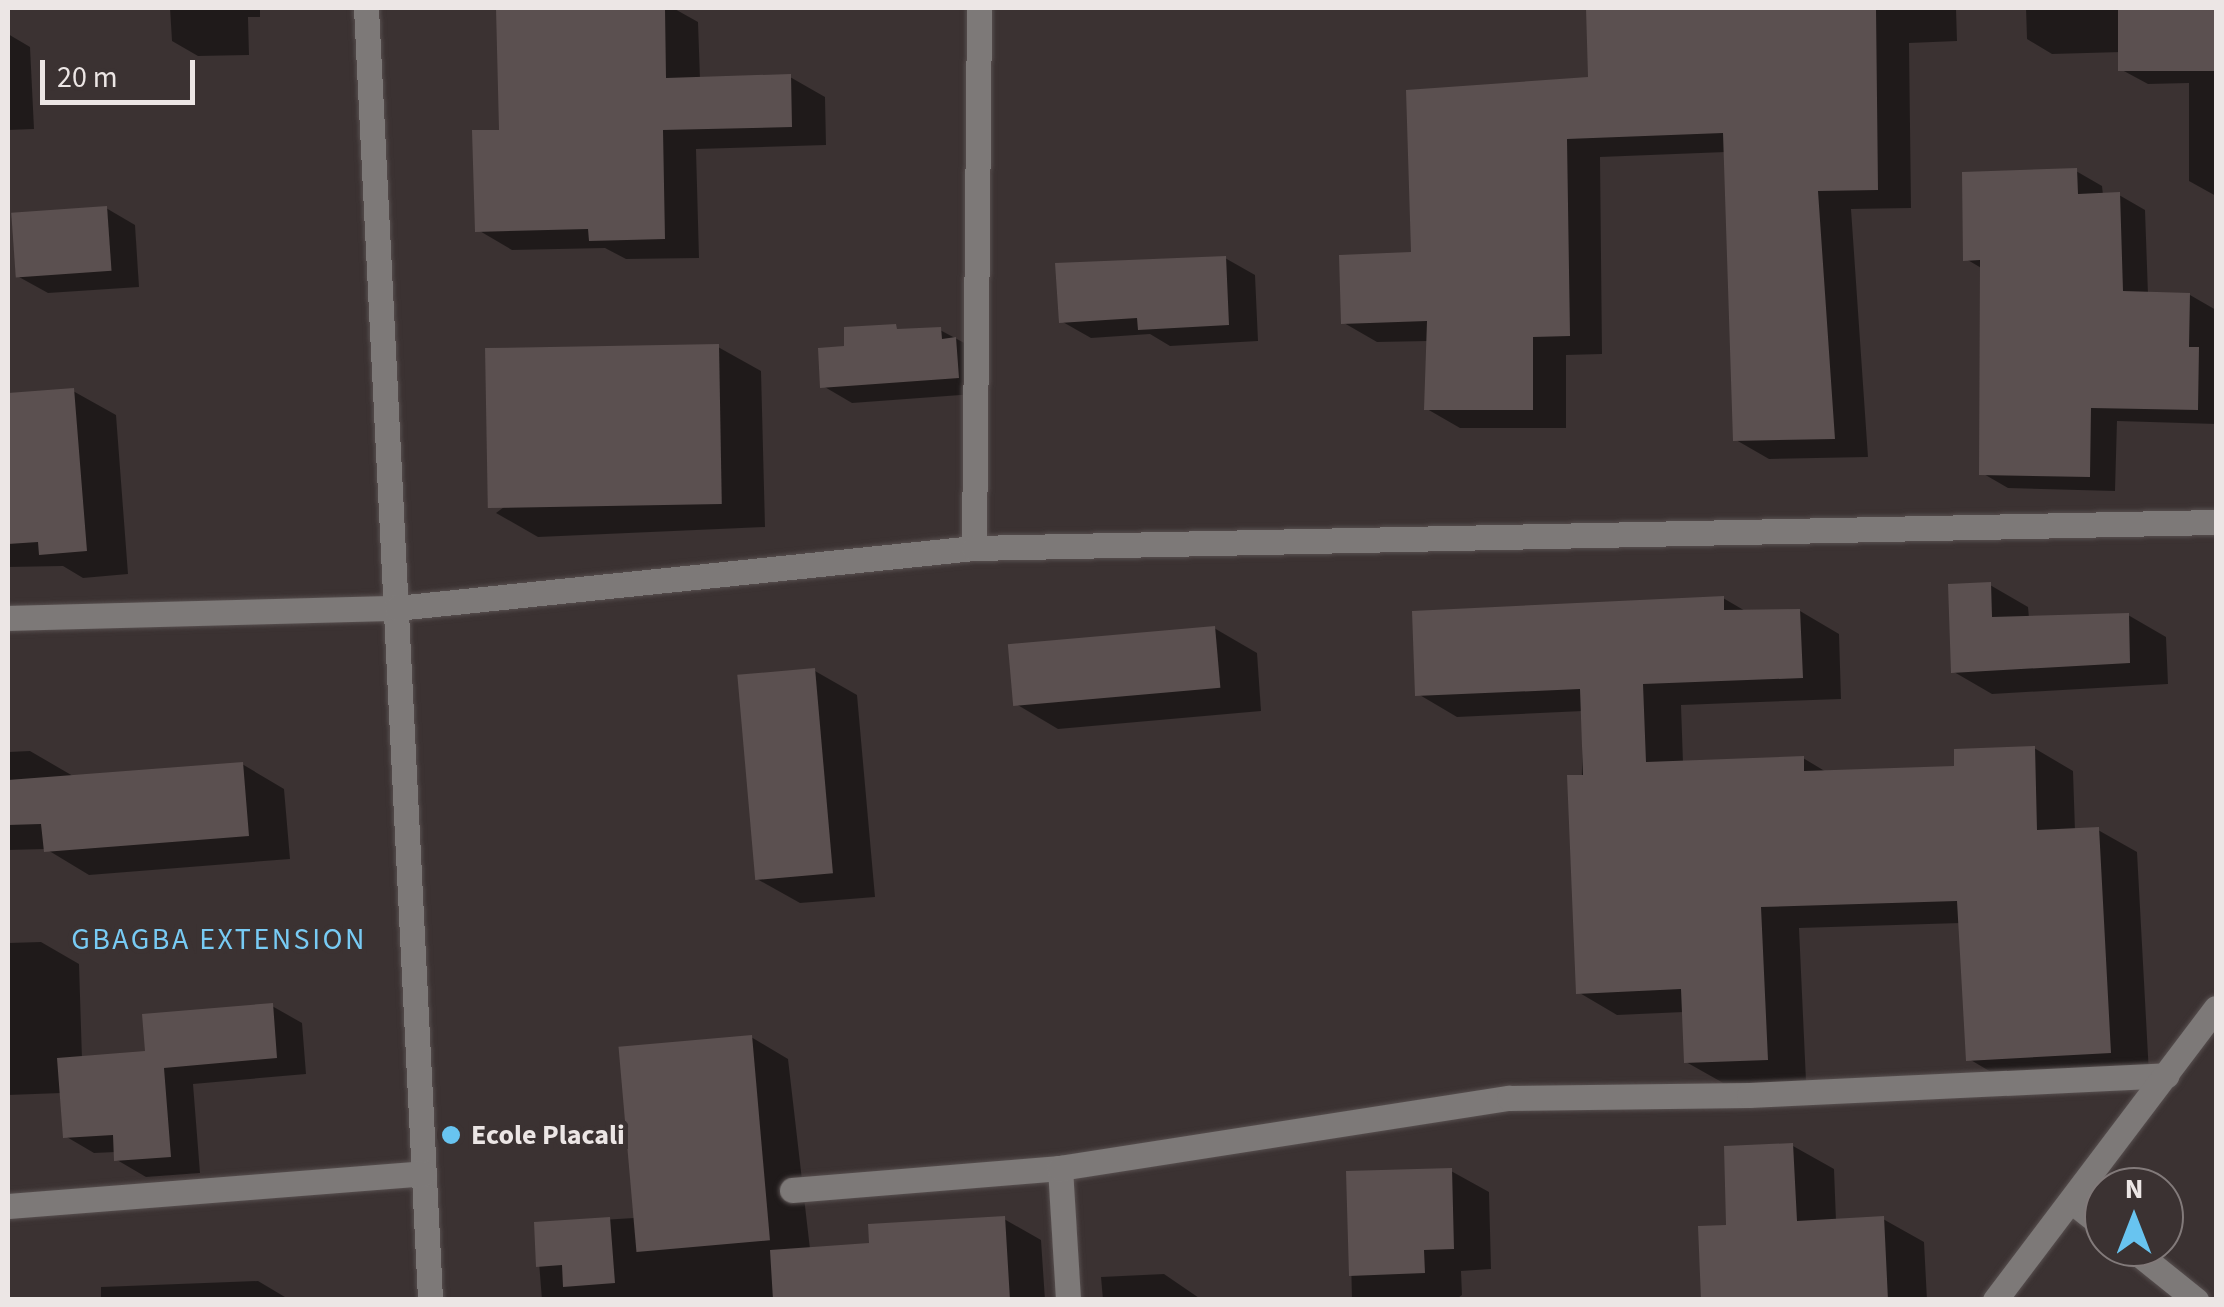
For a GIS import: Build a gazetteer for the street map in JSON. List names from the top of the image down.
{
  "districts": ["GBAGBA EXTENSION"],
  "places": ["Ecole Placali"],
  "scale_bar": "20 m",
  "north": "top"
}
